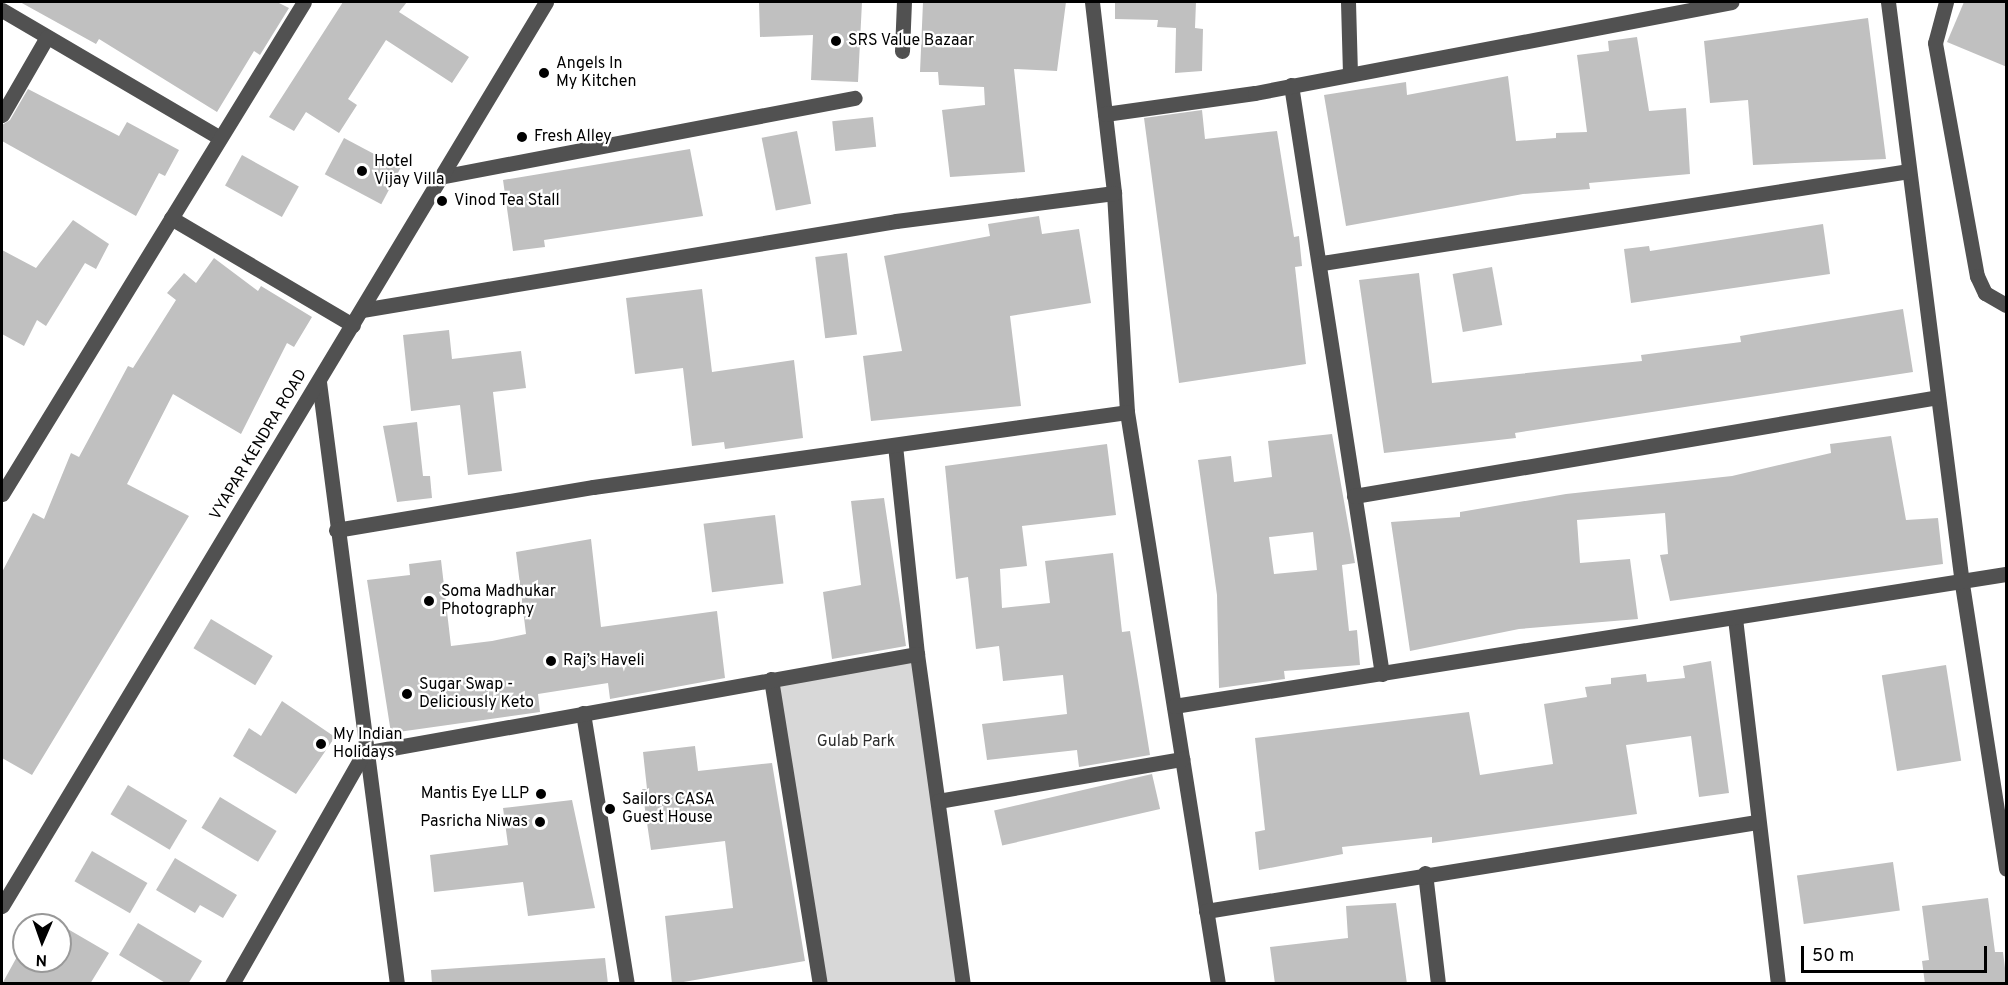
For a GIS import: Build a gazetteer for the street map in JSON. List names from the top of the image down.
{
  "streets": {
    "street": ["VYAPAR KENDRA ROAD"]
  },
  "parks": ["Gulab Park"],
  "places": [
    "SRS Value Bazaar",
    "Angels In My Kitchen",
    "Fresh Alley",
    "Hotel Vijay Villa",
    "Vinod Tea Stall",
    "Soma Madhukar Photography",
    "Raj’s Haveli",
    "Sugar Swap - Deliciously Keto",
    "My Indian Holidays",
    "Mantis Eye LLP",
    "Sailors CASA Guest House",
    "Pasricha Niwas"
  ],
  "scale_bar": "50 m",
  "north": "bottom"
}
